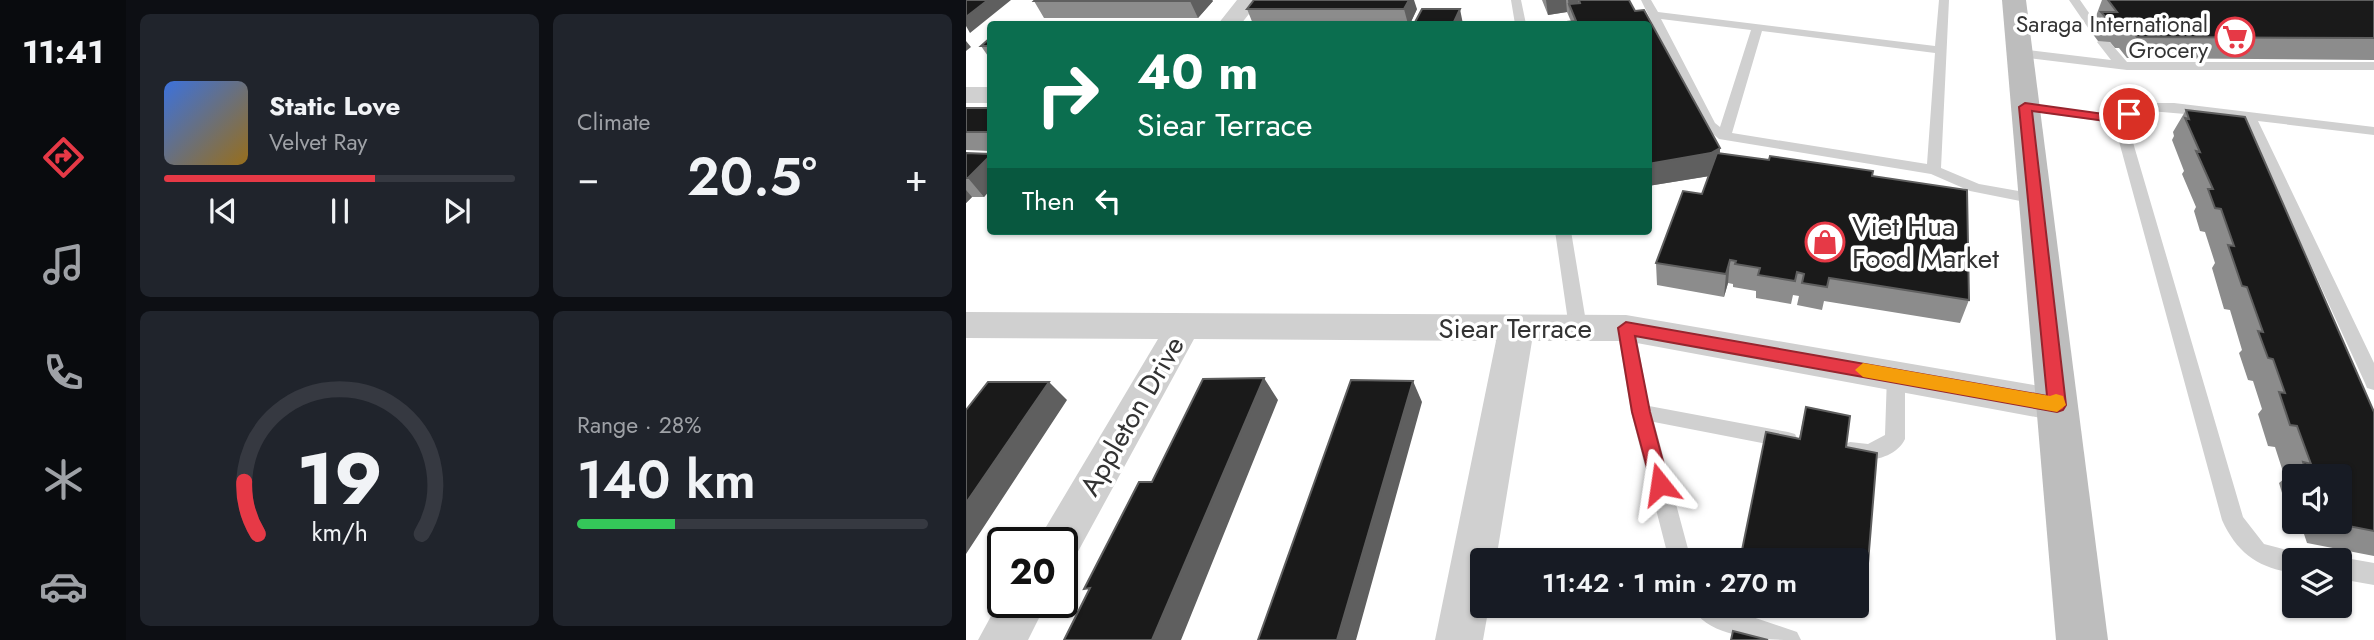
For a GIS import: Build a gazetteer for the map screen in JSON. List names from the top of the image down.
{
  "streets": {
    "street": ["Siear Terrace", "Appleton Drive"]
  },
  "crossings": [
    ["Siear Terrace", "Appleton Drive"]
  ],
  "places": {
    "supermarket": ["Saraga International Grocery"],
    "shop": ["Viet Hua Food Market"]
  },
  "page": {
    "tabs": "11:41",
    "tile": [
      "Climate",
      ["Range · 28%", "140 km"]
    ],
    "turn": ["40 m", "Siear Terrace"],
    "song": ["Static Love", "Velvet Ray"],
    "heat": ["−", "20.5°", "+"],
    "then": "Then",
    "limit": "20",
    "trip": "11:42 · 1 min · 270 m",
    "gauge": ["19", "km/h"]
  }
}
